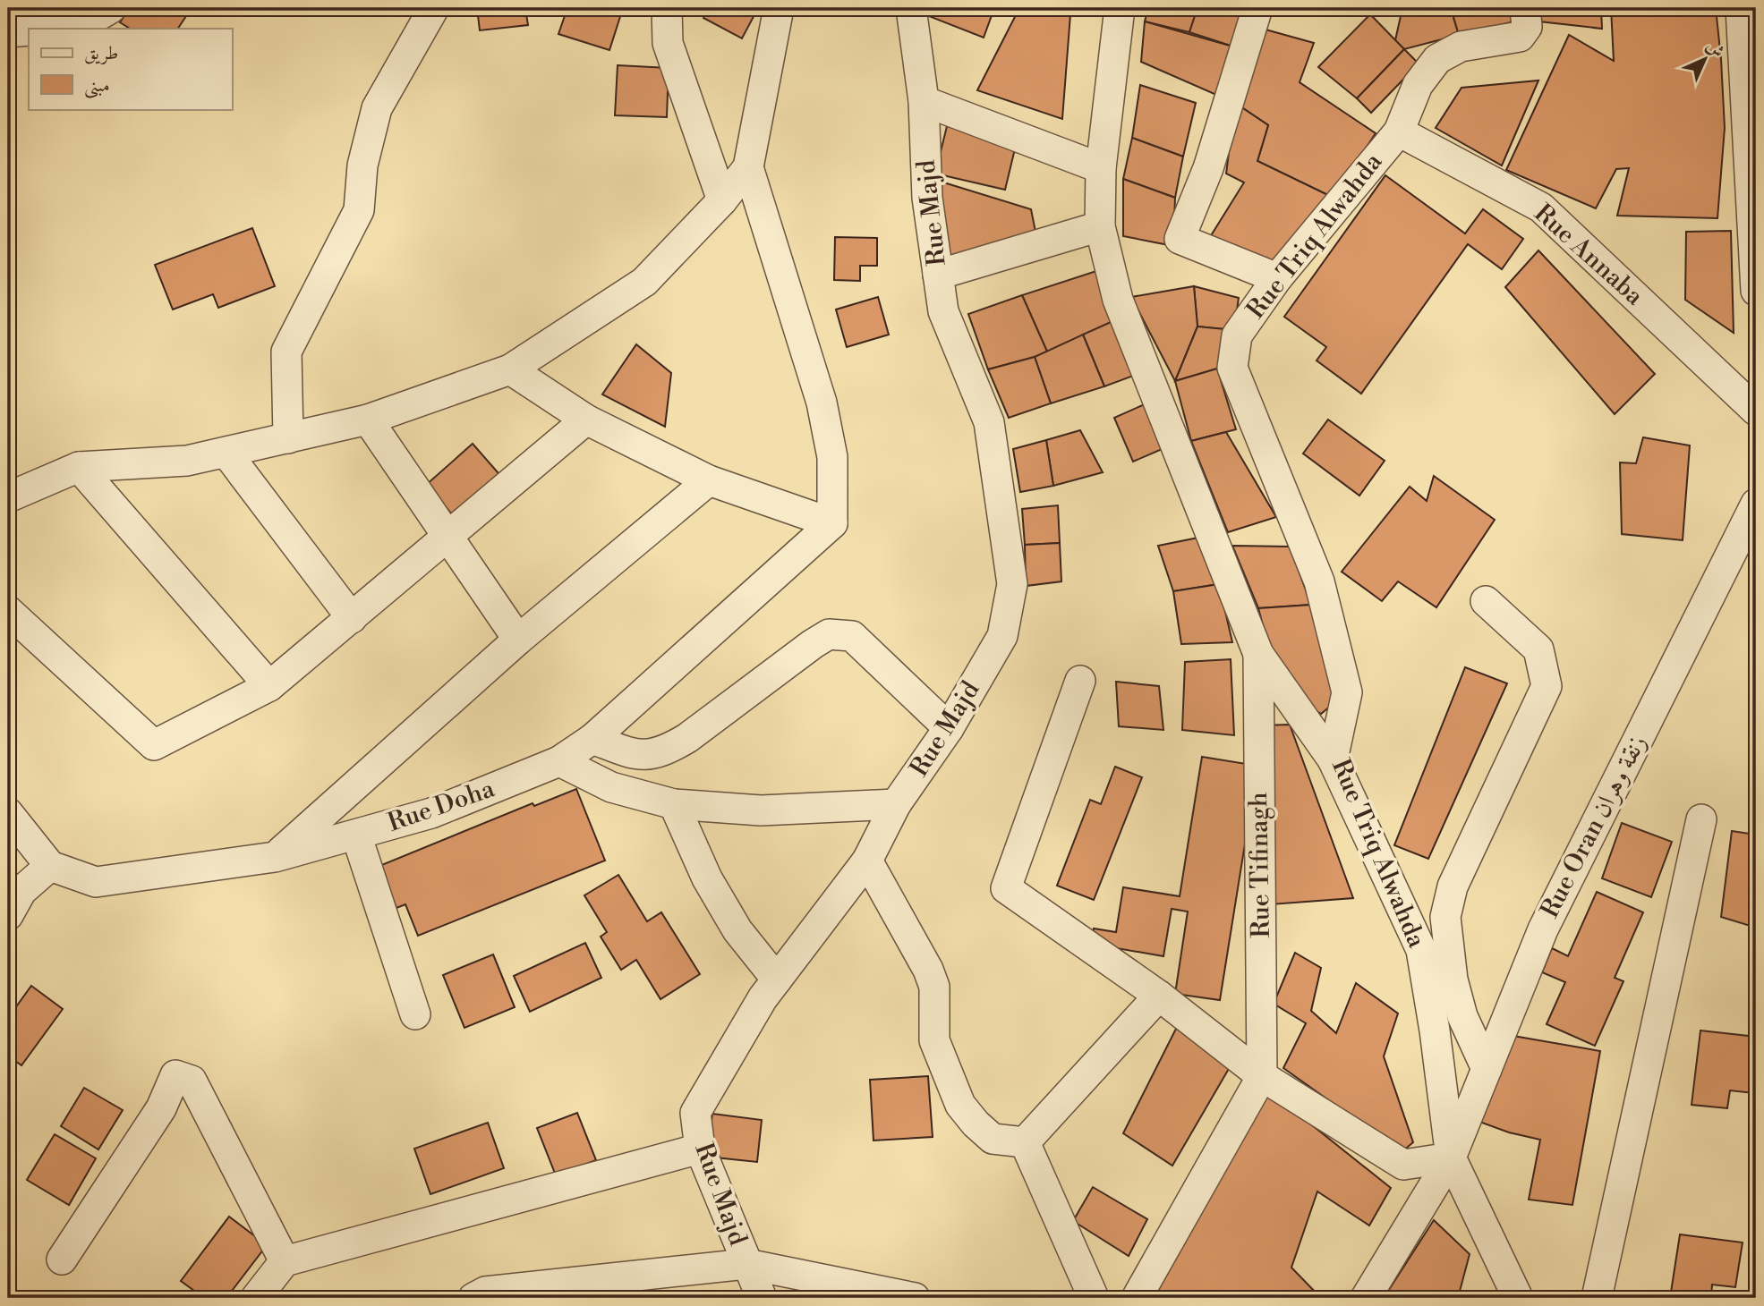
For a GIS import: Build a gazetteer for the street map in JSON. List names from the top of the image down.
{
  "streets": {
    "street": [
      "Rue Majd",
      "Rue Triq Alwahda",
      "Rue Annaba",
      "Rue Doha",
      "Rue Oran زنقة وهران",
      "Rue Tifinagh"
    ]
  },
  "crossings": [
    ["Rue Triq Alwahda", "Rue Annaba"],
    ["Rue Triq Alwahda", "Rue Oran زنقة وهران"]
  ],
  "legend": ["طريق", "مبنى"],
  "north": "top right"
}
